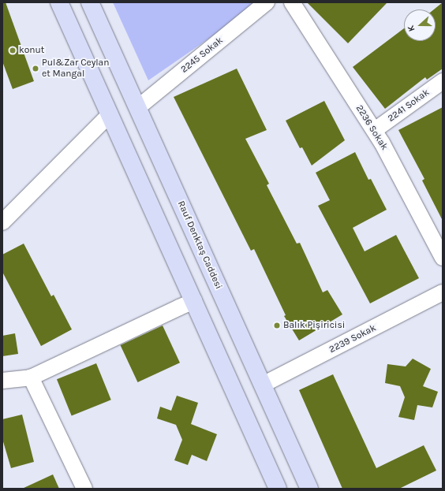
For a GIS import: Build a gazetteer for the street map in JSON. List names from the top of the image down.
{
  "streets": {
    "main road": ["Rauf Denktaş Caddesi"],
    "street": [
      "2245 Sokak",
      "2241 Sokak",
      "2236 Sokak",
      "2239 Sokak"
    ]
  },
  "crossings": [
    ["2245 Sokak", "Rauf Denktaş Caddesi"],
    ["2241 Sokak", "2236 Sokak"],
    ["Rauf Denktaş Caddesi", "2239 Sokak"]
  ],
  "places": ["konut", "Pul&Zar Ceylan et Mangal", "Balık Pişiricisi"],
  "north": "left"
}
